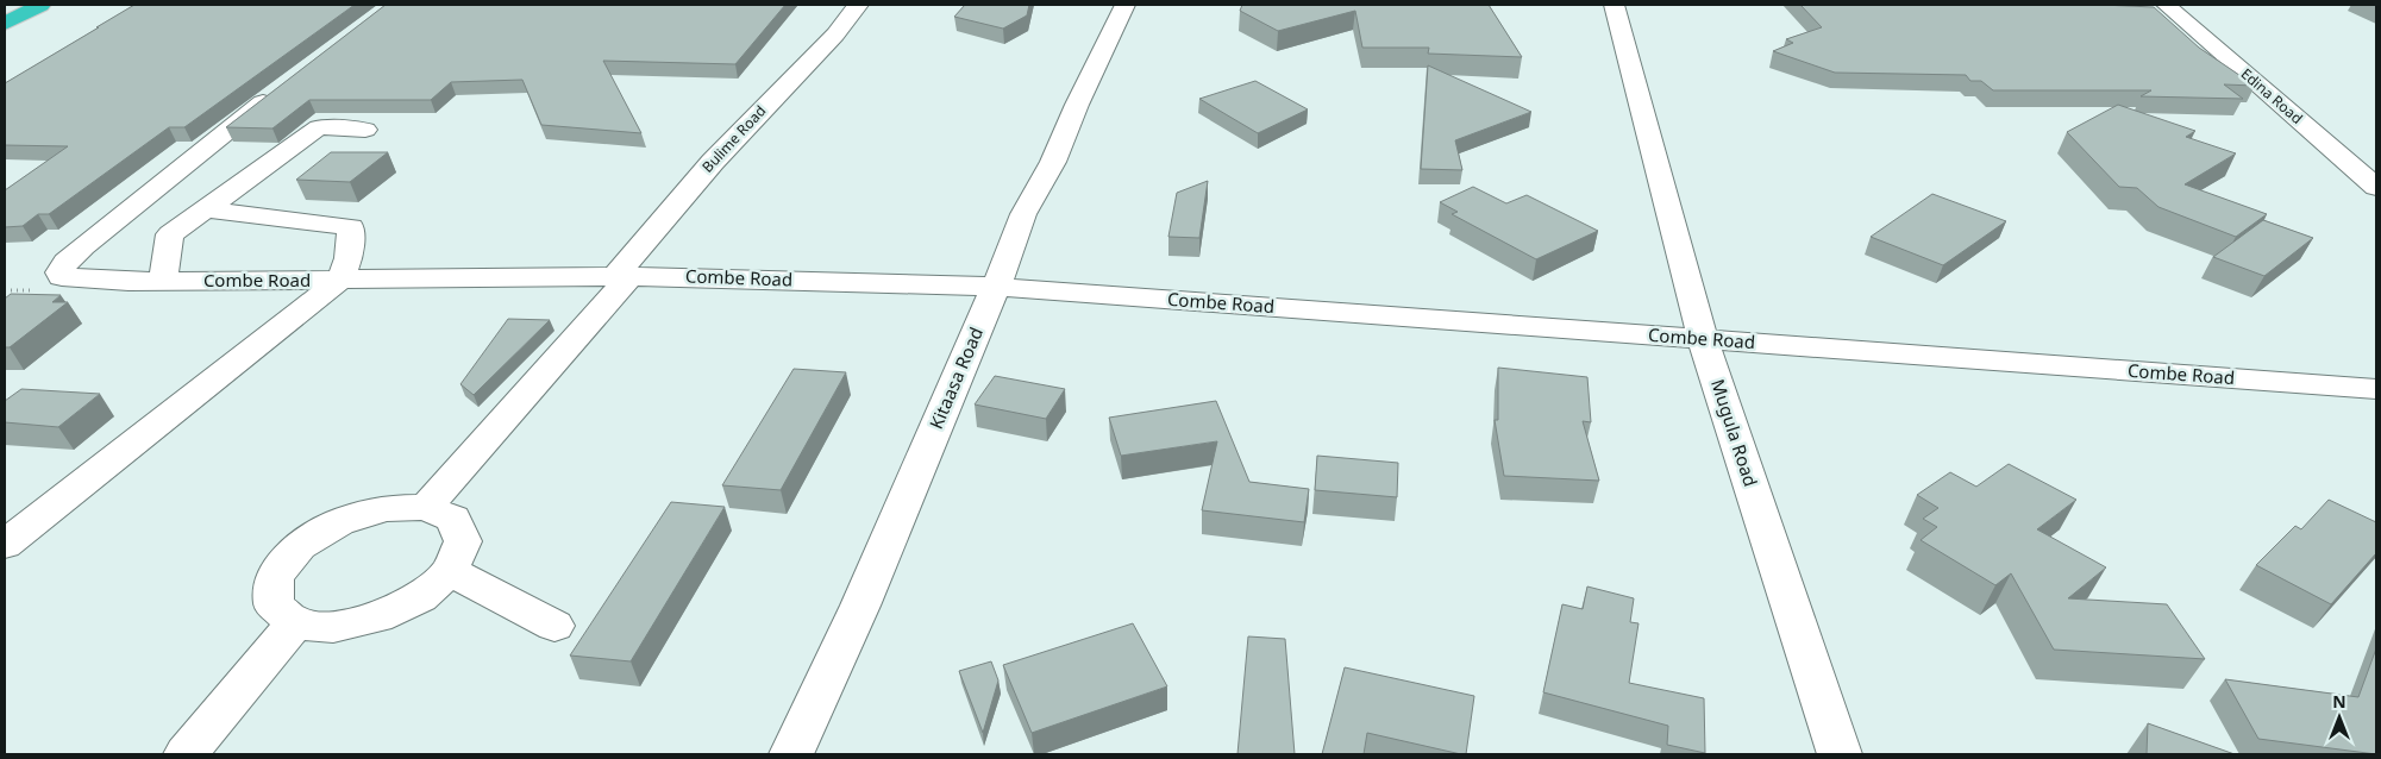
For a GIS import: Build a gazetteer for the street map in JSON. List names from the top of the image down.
{
  "streets": {
    "street": [
      "Edina Road",
      "Bulime Road",
      "Combe Road",
      "Kitaasa Road",
      "Mugula Road"
    ]
  },
  "crossings": [
    ["Bulime Road", "Combe Road"],
    ["Combe Road", "Kitaasa Road"],
    ["Combe Road", "Mugula Road"]
  ],
  "north": "top"
}
